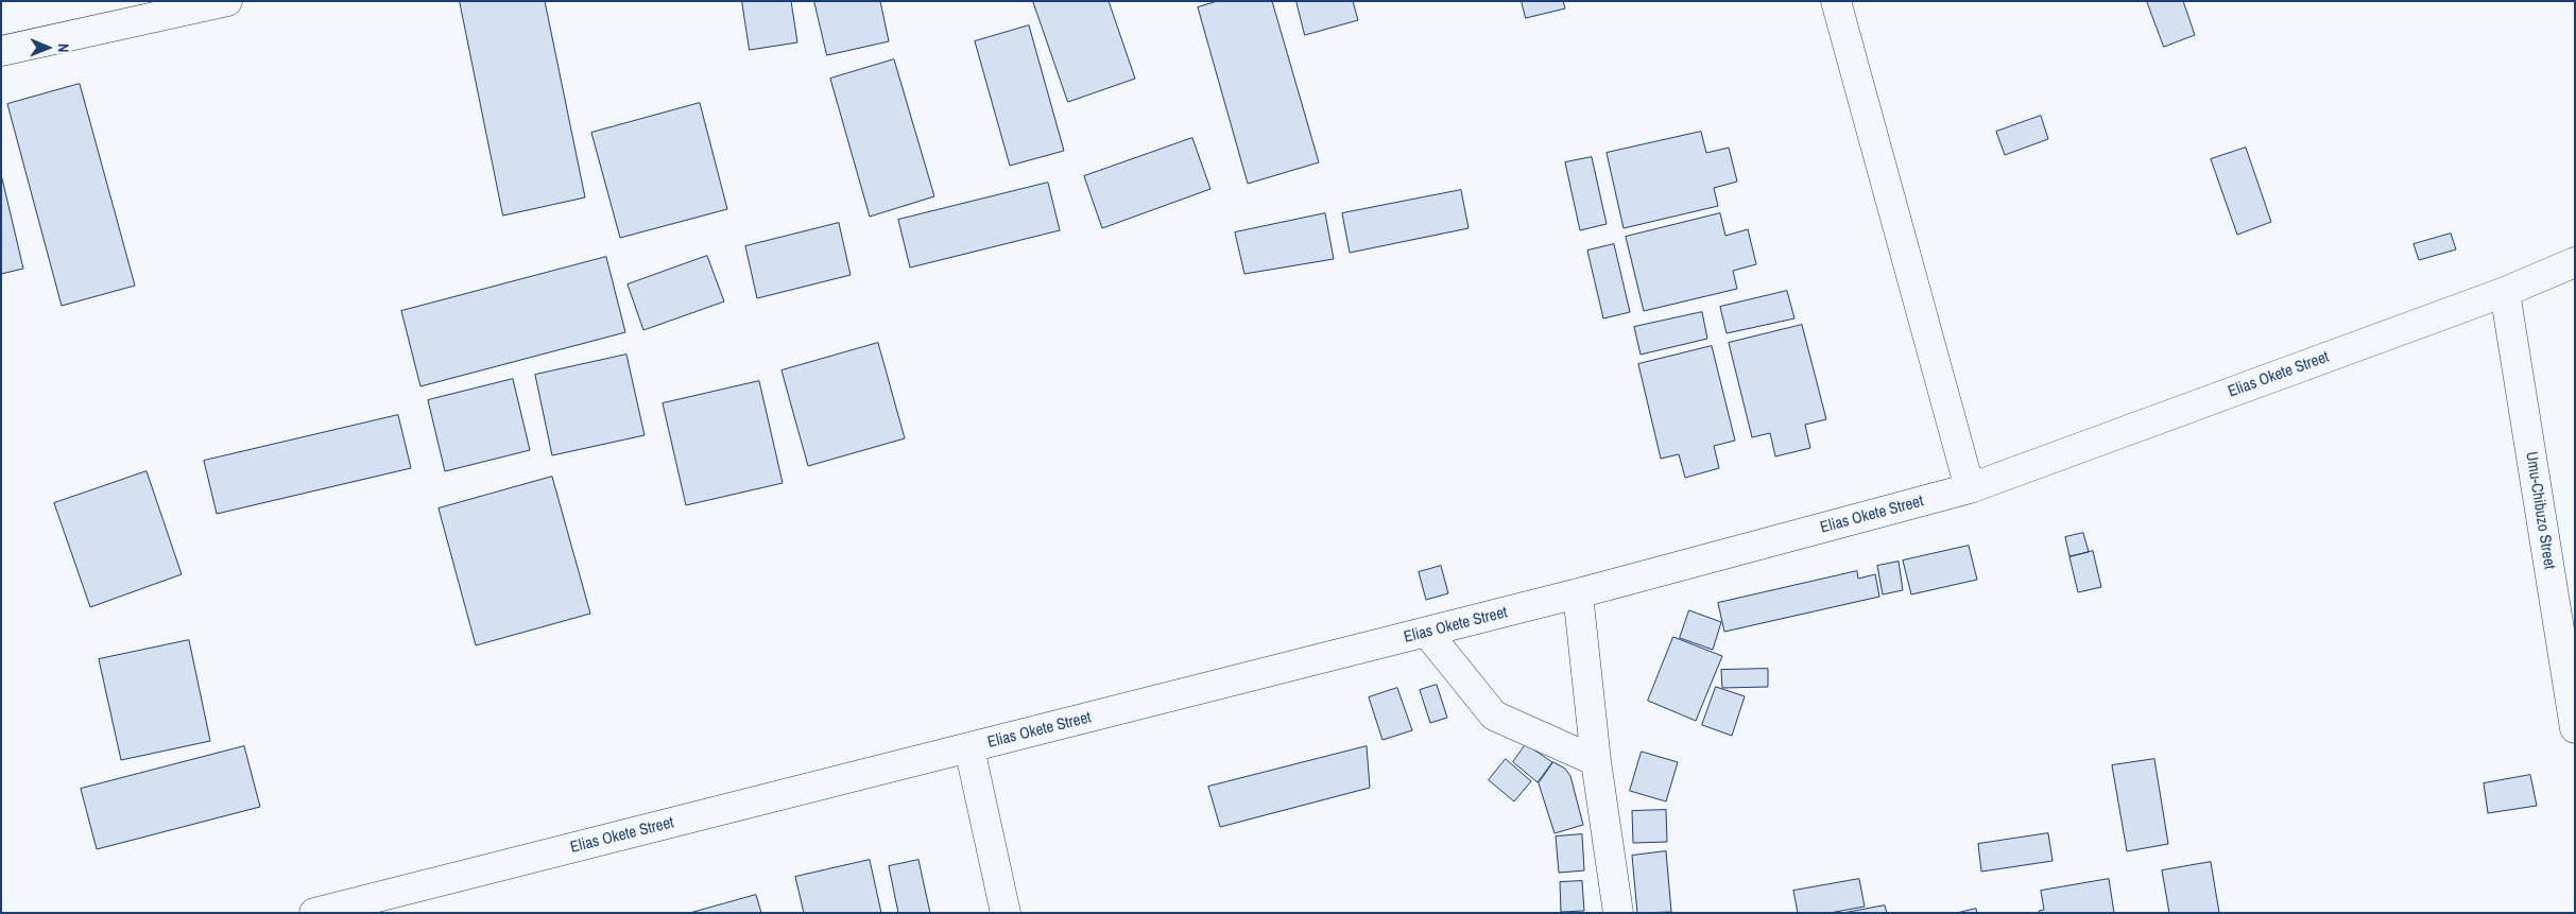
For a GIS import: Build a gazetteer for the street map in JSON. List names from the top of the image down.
{
  "streets": {
    "street": ["Elias Okete Street", "Umu-Chibuzo Street"]
  },
  "crossings": [
    ["Elias Okete Street", "Umu-Chibuzo Street"]
  ],
  "north": "right"
}
